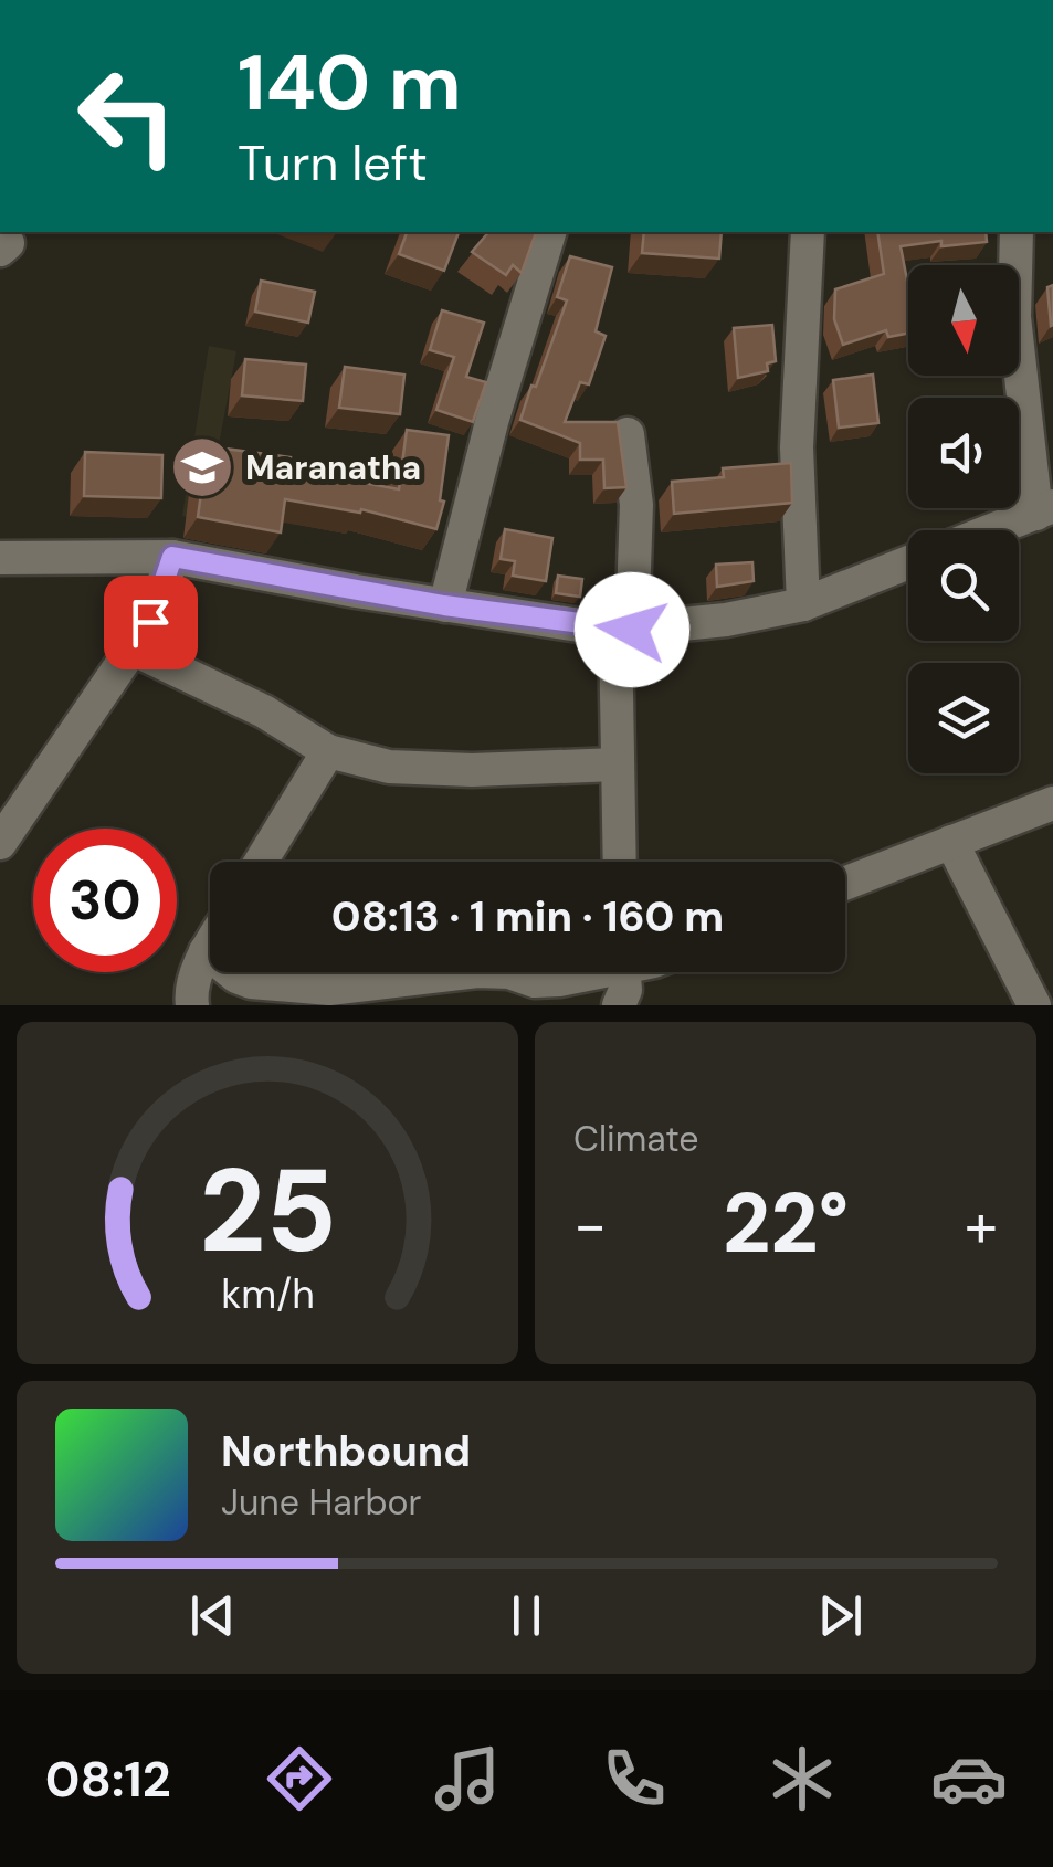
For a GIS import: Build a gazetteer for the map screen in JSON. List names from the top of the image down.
{
  "places": {
    "school or university": ["Maranatha"]
  },
  "north": "bottom",
  "page": {
    "turn": ["140 m", "Turn left"],
    "limit": "30",
    "trip": "08:13 · 1 min · 160 m",
    "tile": "Climate",
    "heat": ["−", "22°", "+"],
    "song": ["Northbound", "June Harbor"],
    "tabs": "08:12",
    "gauge": ["25", "km/h"]
  }
}
